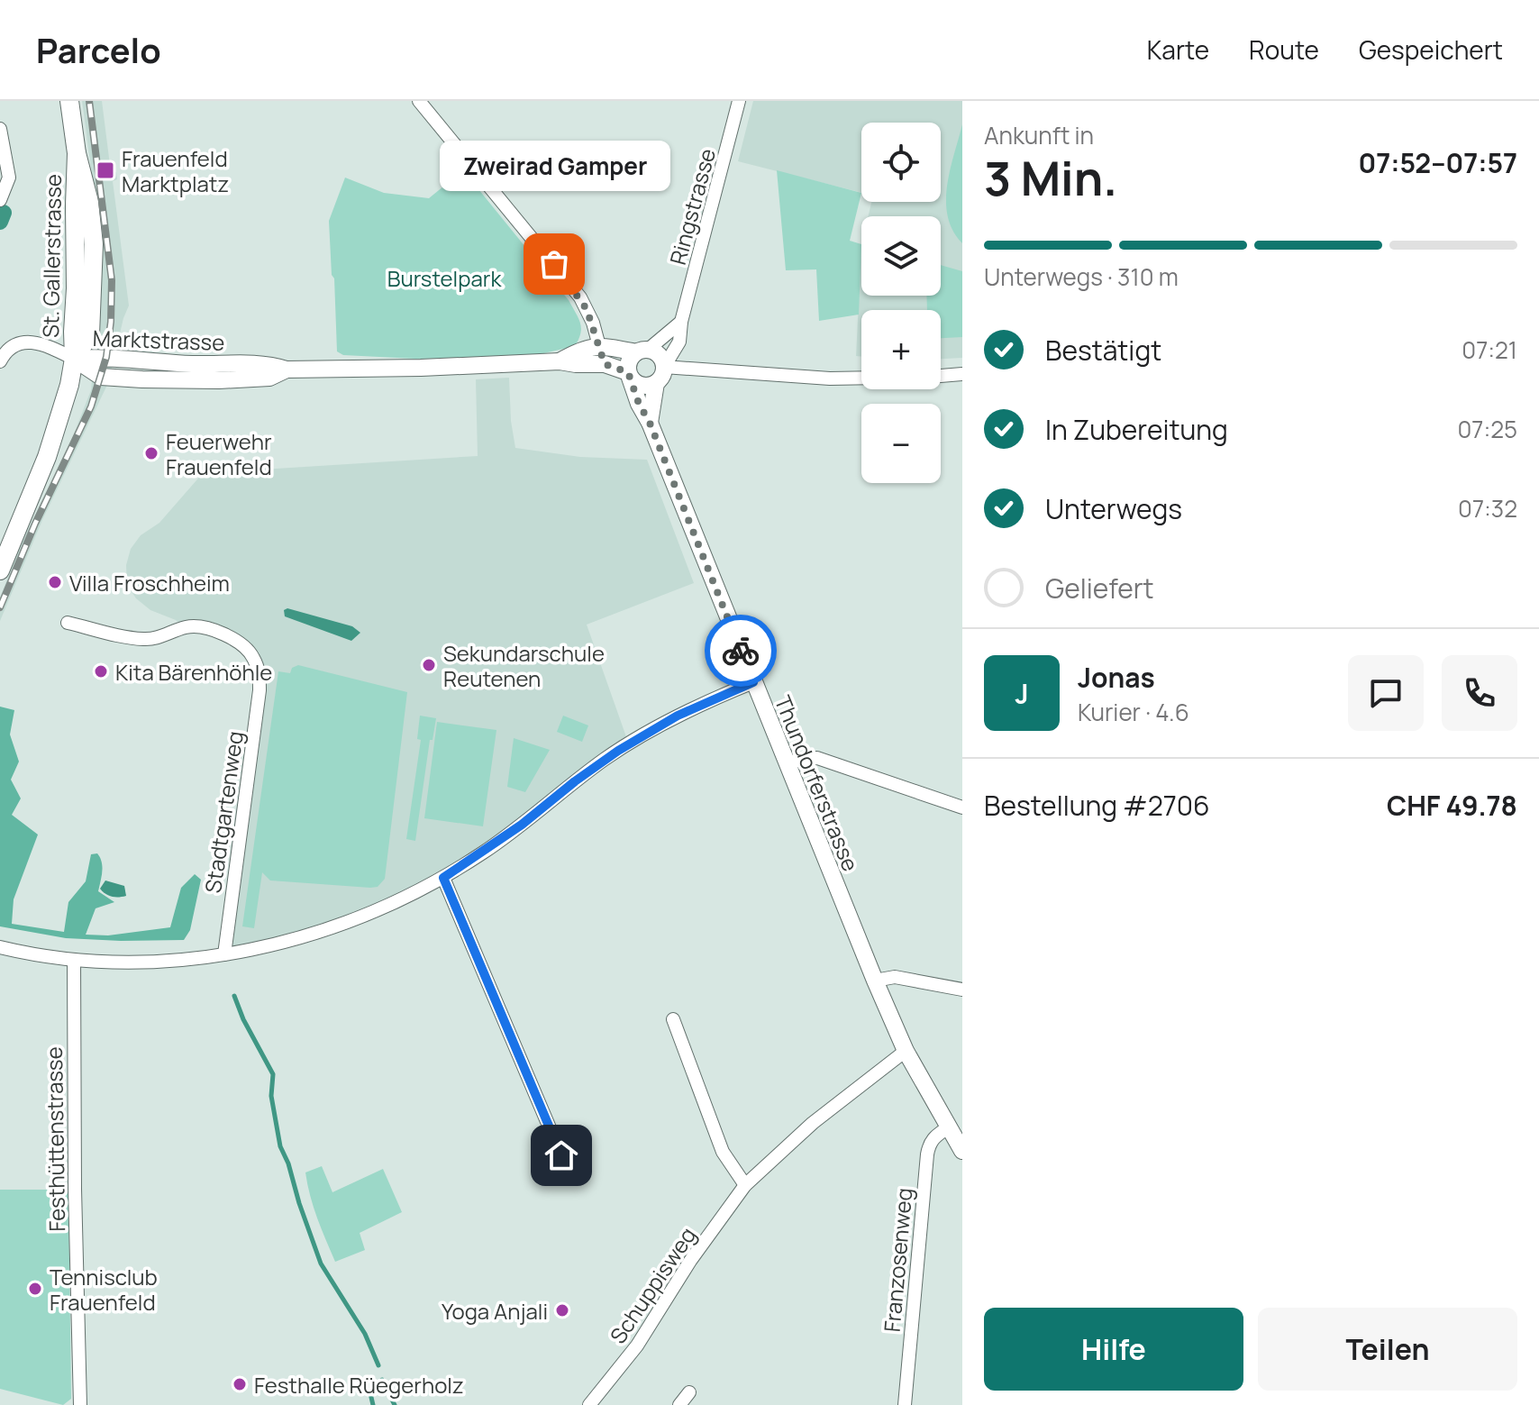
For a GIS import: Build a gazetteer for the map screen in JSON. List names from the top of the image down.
{
  "streets": {
    "main road": ["St. Gallerstrasse"],
    "street": [
      "Ringstrasse",
      "Marktstrasse",
      "Thundorferstrasse",
      "Stadtgartenweg",
      "Festhüttenstrasse",
      "Franzosenweg",
      "Schuppisweg"
    ]
  },
  "crossings": [
    ["Ringstrasse", "Marktstrasse"],
    ["Ringstrasse", "Thundorferstrasse"],
    ["St. Gallerstrasse", "Marktstrasse"],
    ["Marktstrasse", "Thundorferstrasse"],
    ["Thundorferstrasse", "Franzosenweg"],
    ["Thundorferstrasse", "Schuppisweg"]
  ],
  "parks": ["Burstelpark"],
  "places": {
    "transit": ["Frauenfeld Marktplatz"],
    "other": [
      "Zweirad Gamper",
      "Feuerwehr Frauenfeld",
      "Villa Froschheim",
      "Sekundarschule Reutenen",
      "Kita Bärenhöhle",
      "Tennisclub Frauenfeld",
      "Yoga Anjali",
      "Festhalle Rüegerholz"
    ]
  },
  "page": {
    "header": "Parcelo",
    "nav": ["Karte", "Route", "Gespeichert"],
    "heading": ["3 Min.", "Ankunft in", "07:52–07:57"],
    "panel": [
      "Jonas",
      "Kurier · 4.6",
      "Bestellung #2706",
      "CHF 49.78"
    ],
    "map_buttons": ["+", "−"],
    "bubble": "Zweirad Gamper",
    "bar": "Unterwegs · 310 m",
    "list": [
      ["Bestätigt", "07:21"],
      ["In Zubereitung", "07:25"],
      ["Unterwegs", "07:32"],
      "Geliefert"
    ],
    "round": "J",
    "buttons": ["Hilfe", "Teilen"]
  }
}
